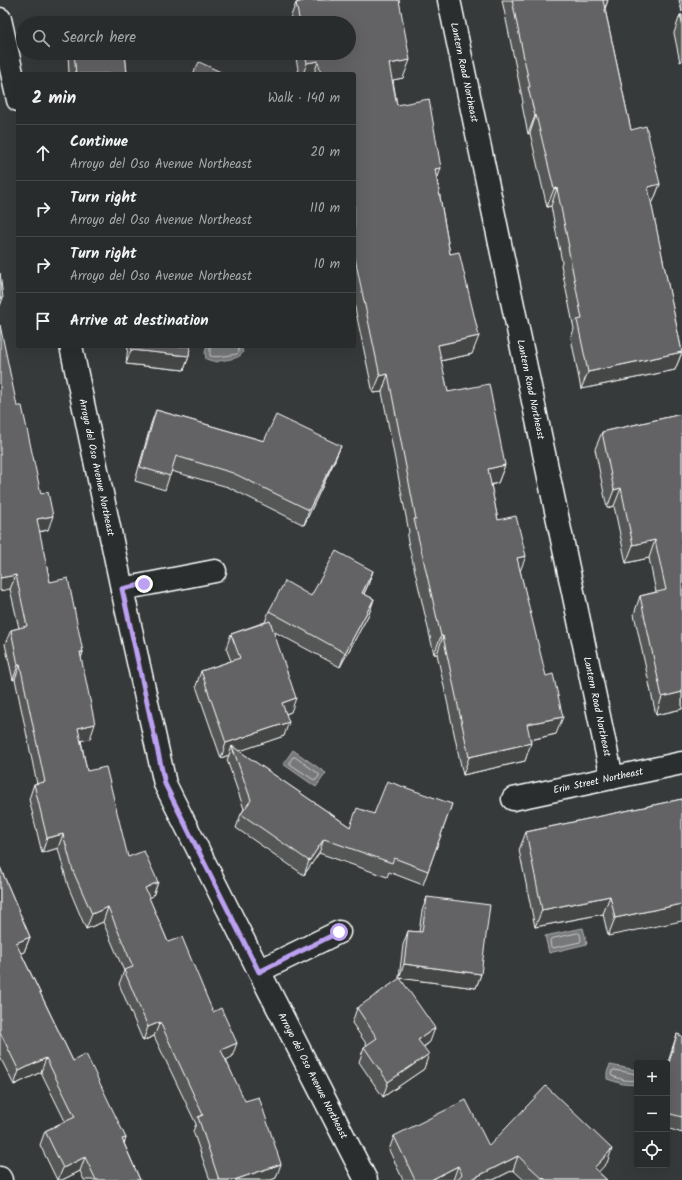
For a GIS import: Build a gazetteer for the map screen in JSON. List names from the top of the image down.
{
  "streets": {
    "street": ["Lantern Road Northeast", "Arroyo del Oso Avenue Northeast", "Erin Street Northeast"]
  },
  "crossings": [
    ["Lantern Road Northeast", "Erin Street Northeast"]
  ],
  "page": {
    "search": "Search here",
    "heading": ["2 min", "Walk · 140 m"],
    "list": [
      ["Continue", "Arroyo del Oso Avenue Northeast", "20 m"],
      ["Turn right", "Arroyo del Oso Avenue Northeast", "110 m"],
      ["Turn right", "Arroyo del Oso Avenue Northeast", "10 m"],
      "Arrive at destination"
    ],
    "map_buttons": ["+", "−"]
  }
}
